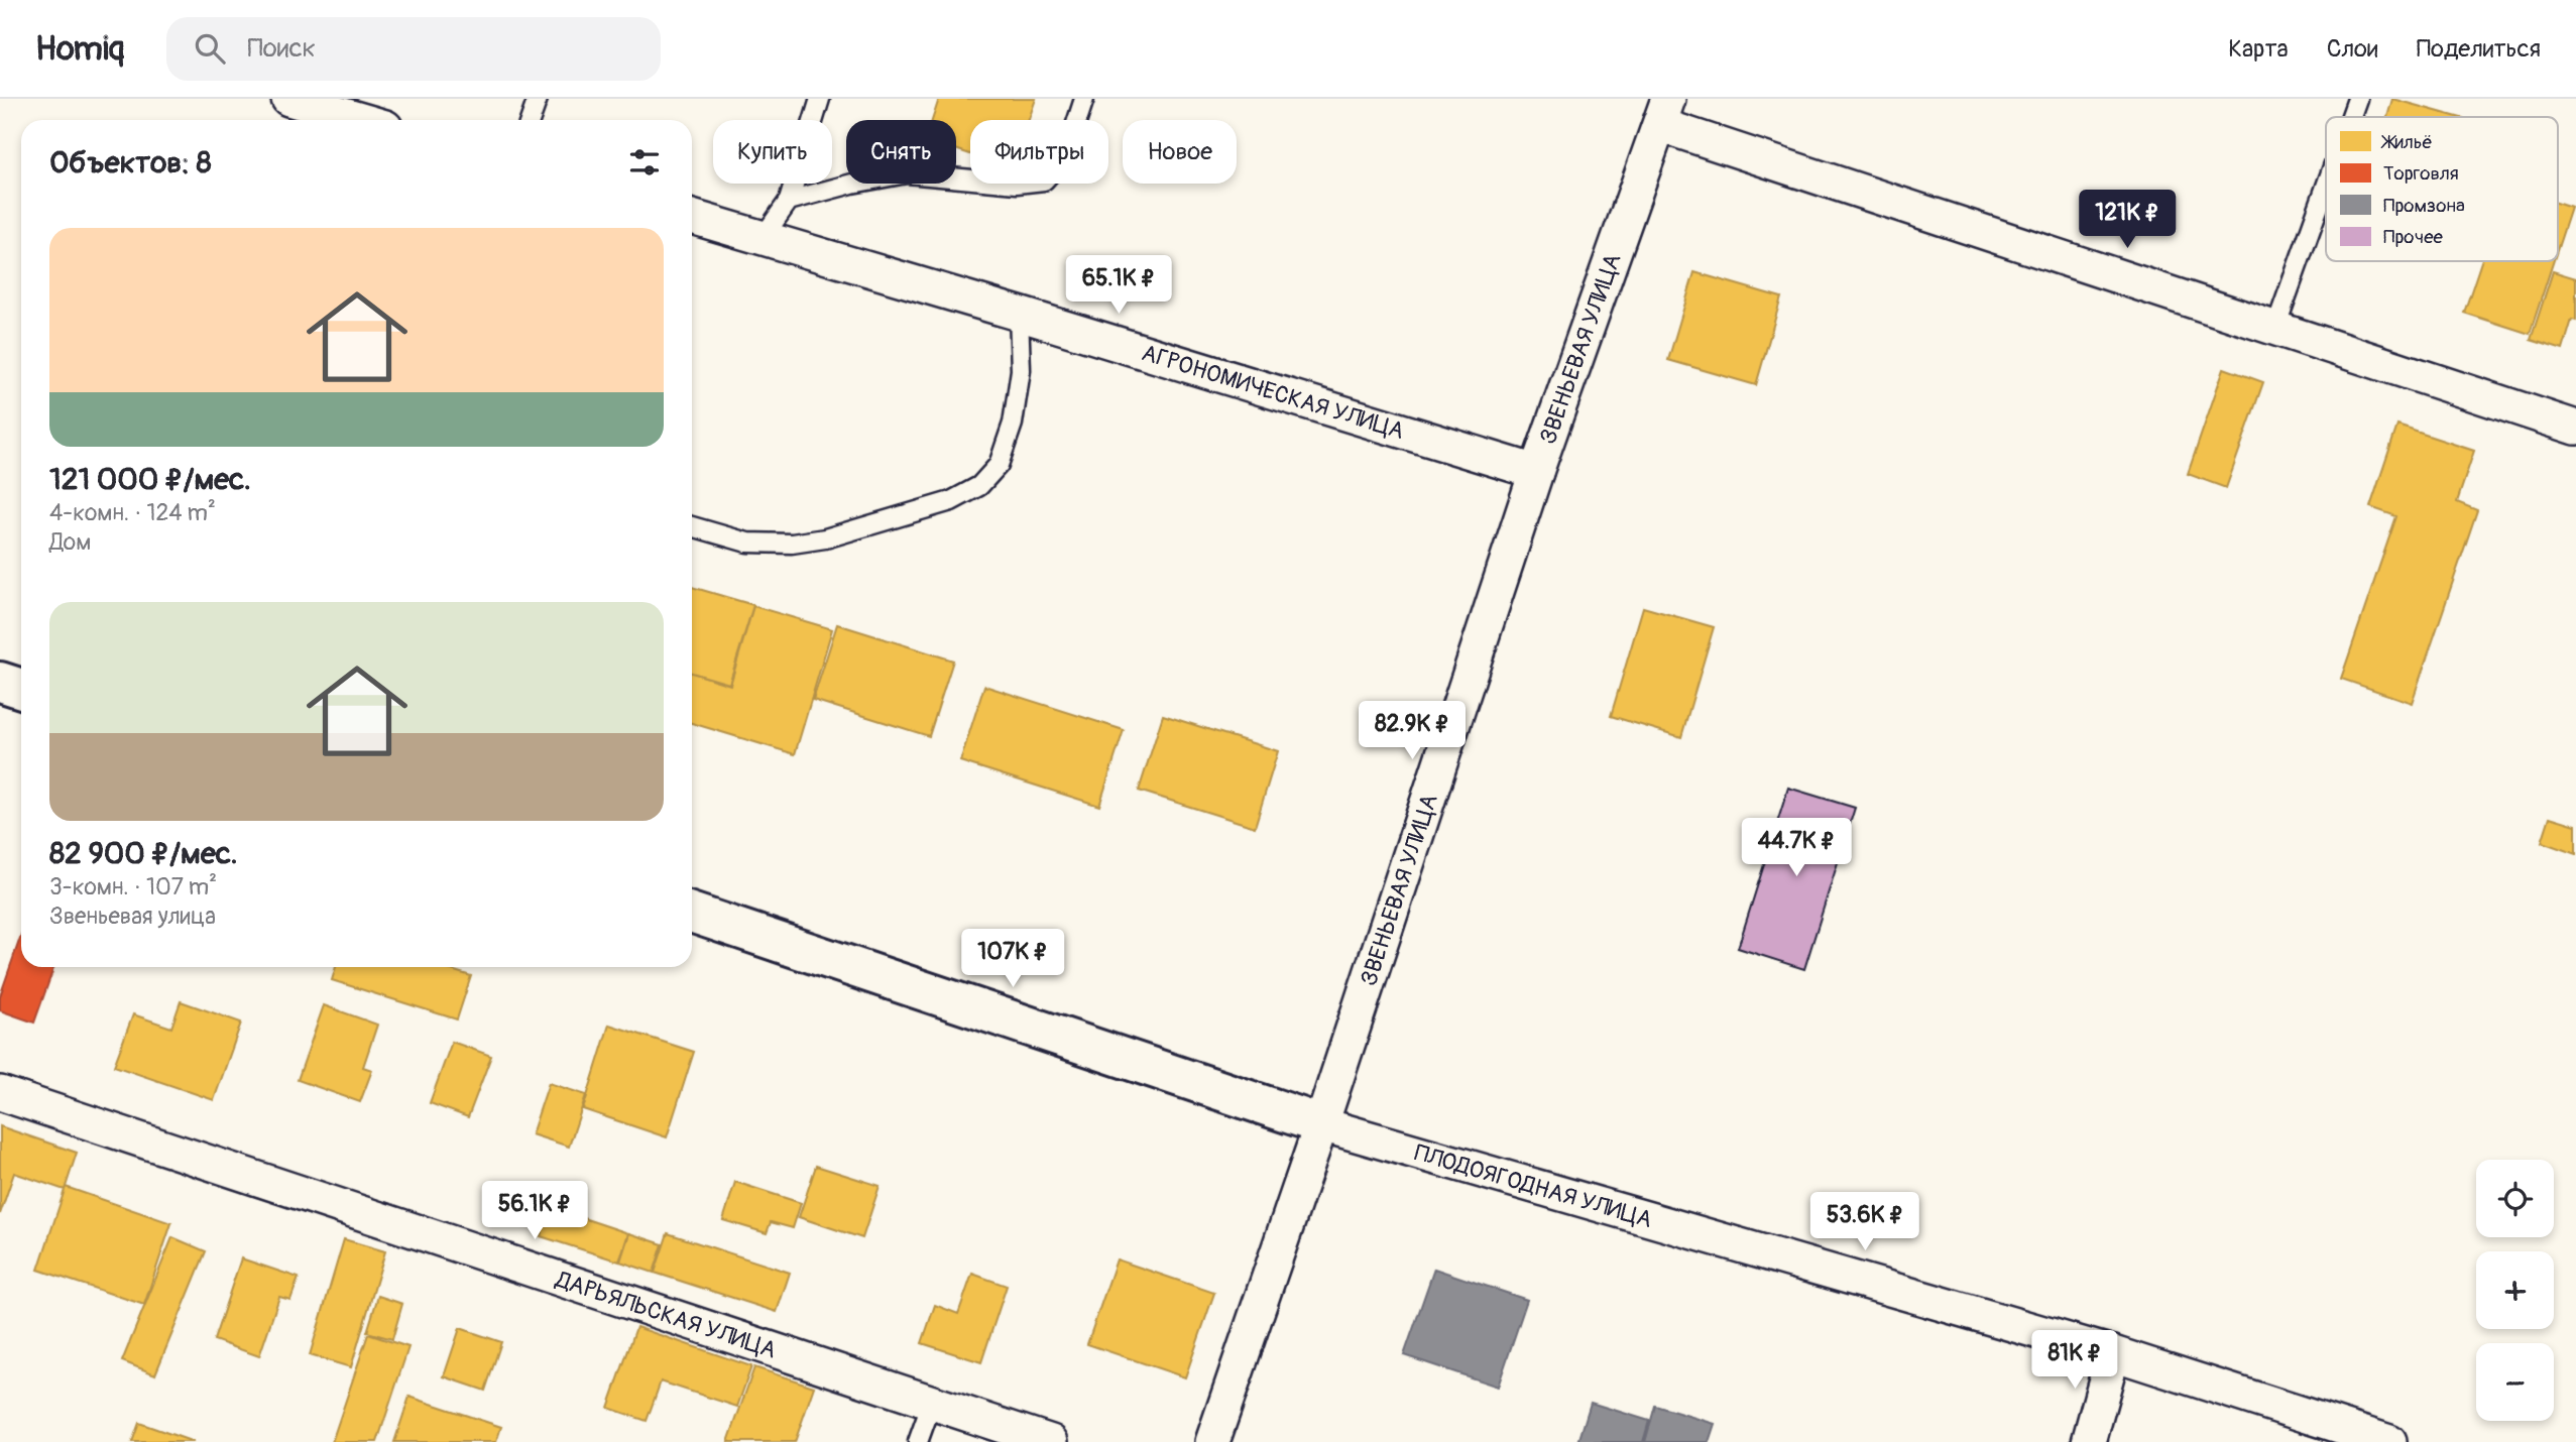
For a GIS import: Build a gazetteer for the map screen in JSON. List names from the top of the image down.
{
  "streets": {
    "street": [
      "ЗВЕНЬЕВАЯ УЛИЦА",
      "АГРОНОМИЧЕСКАЯ УЛИЦА",
      "ПЛОДОЯГОДНАЯ УЛИЦА",
      "ДАРЬЯЛЬСКАЯ УЛИЦА"
    ]
  },
  "crossings": [
    ["ЗВЕНЬЕВАЯ УЛИЦА", "АГРОНОМИЧЕСКАЯ УЛИЦА"],
    ["ЗВЕНЬЕВАЯ УЛИЦА", "ПЛОДОЯГОДНАЯ УЛИЦА"]
  ],
  "legend": [
    "Жильё",
    "Торговля",
    "Промзона",
    "Прочее"
  ],
  "page": {
    "header": "Homiq",
    "search": "Поиск",
    "nav": ["Карта", "Слои", "Поделиться"],
    "chip": [
      "Купить",
      "Снять",
      "Фильтры",
      "Новое"
    ],
    "heading": "Объектов: 8",
    "price": [
      "121K ₽",
      "65.1K ₽",
      "82.9K ₽",
      "44.7K ₽",
      "107K ₽",
      "56.1K ₽",
      "53.6K ₽",
      "81K ₽"
    ],
    "list": [
      {
        "name": "121 000 ₽/мес.",
        "note": "4-комн. · 124 m² · Дом"
      },
      {
        "name": "82 900 ₽/мес.",
        "note": "3-комн. · 107 m² · Звеньевая улица"
      }
    ],
    "map_buttons": ["+", "−"]
  }
}
